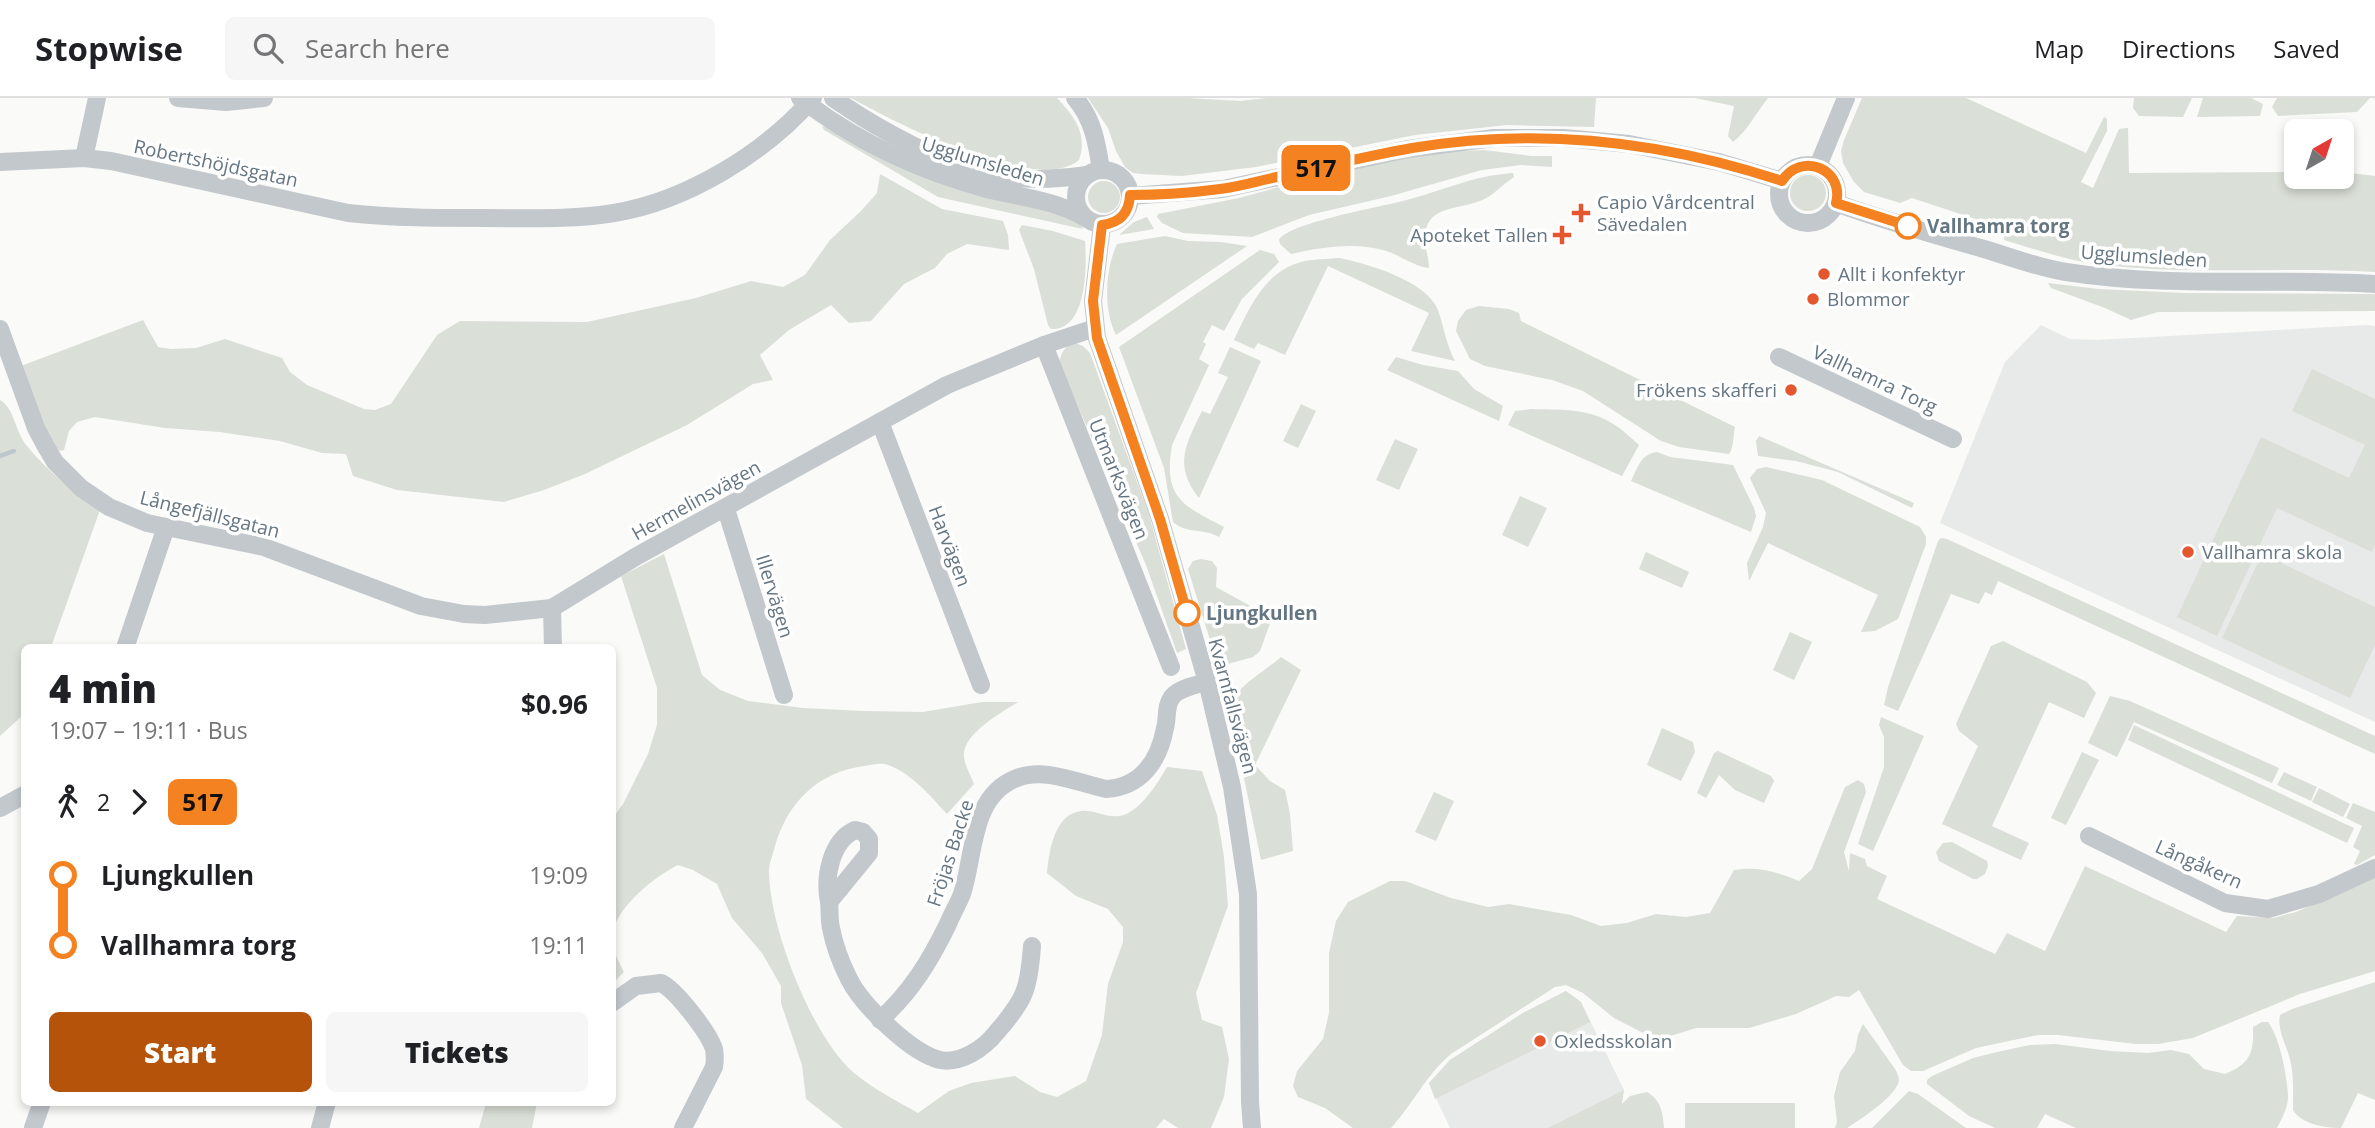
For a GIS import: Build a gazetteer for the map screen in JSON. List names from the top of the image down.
{
  "streets": {
    "street": [
      "Ugglumsleden",
      "Robertshöjdsgatan",
      "Vallhamra Torg",
      "Utmarksvägen",
      "Hermelinsvägen",
      "Långefjällsgatan",
      "Harvägen",
      "Illervägen",
      "Kvarnfallsvägen",
      "Fröjas Backe",
      "Långåkern"
    ]
  },
  "crossings": [
    ["Ugglumsleden", "Robertshöjdsgatan"],
    ["Ugglumsleden", "Kvarnfallsvägen"],
    ["Utmarksvägen", "Hermelinsvägen"],
    ["Hermelinsvägen", "Långefjällsgatan"],
    ["Hermelinsvägen", "Harvägen"],
    ["Hermelinsvägen", "Illervägen"],
    ["Hermelinsvägen", "Kvarnfallsvägen"],
    ["Kvarnfallsvägen", "Fröjas Backe"]
  ],
  "places": {
    "health": ["Capio Vårdcentral Sävedalen", "Apoteket Tallen"],
    "other": [
      "Vallhamra torg",
      "Allt i konfektyr",
      "Blommor",
      "Frökens skafferi",
      "Vallhamra skola",
      "Ljungkullen",
      "Oxledsskolan"
    ]
  },
  "lines": ["bus line 517"],
  "north": "top right",
  "page": {
    "header": "Stopwise",
    "search": "Search here",
    "nav": ["Map", "Directions", "Saved"],
    "on_map": "517",
    "heading": ["4 min", "19:07 – 19:11 · Bus", "$0.96"],
    "legs": ["2", "517"],
    "list": [
      {
        "name": "Ljungkullen",
        "value": "19:09"
      },
      {
        "name": "Vallhamra torg",
        "value": "19:11"
      }
    ],
    "buttons": ["Start", "Tickets"]
  }
}
